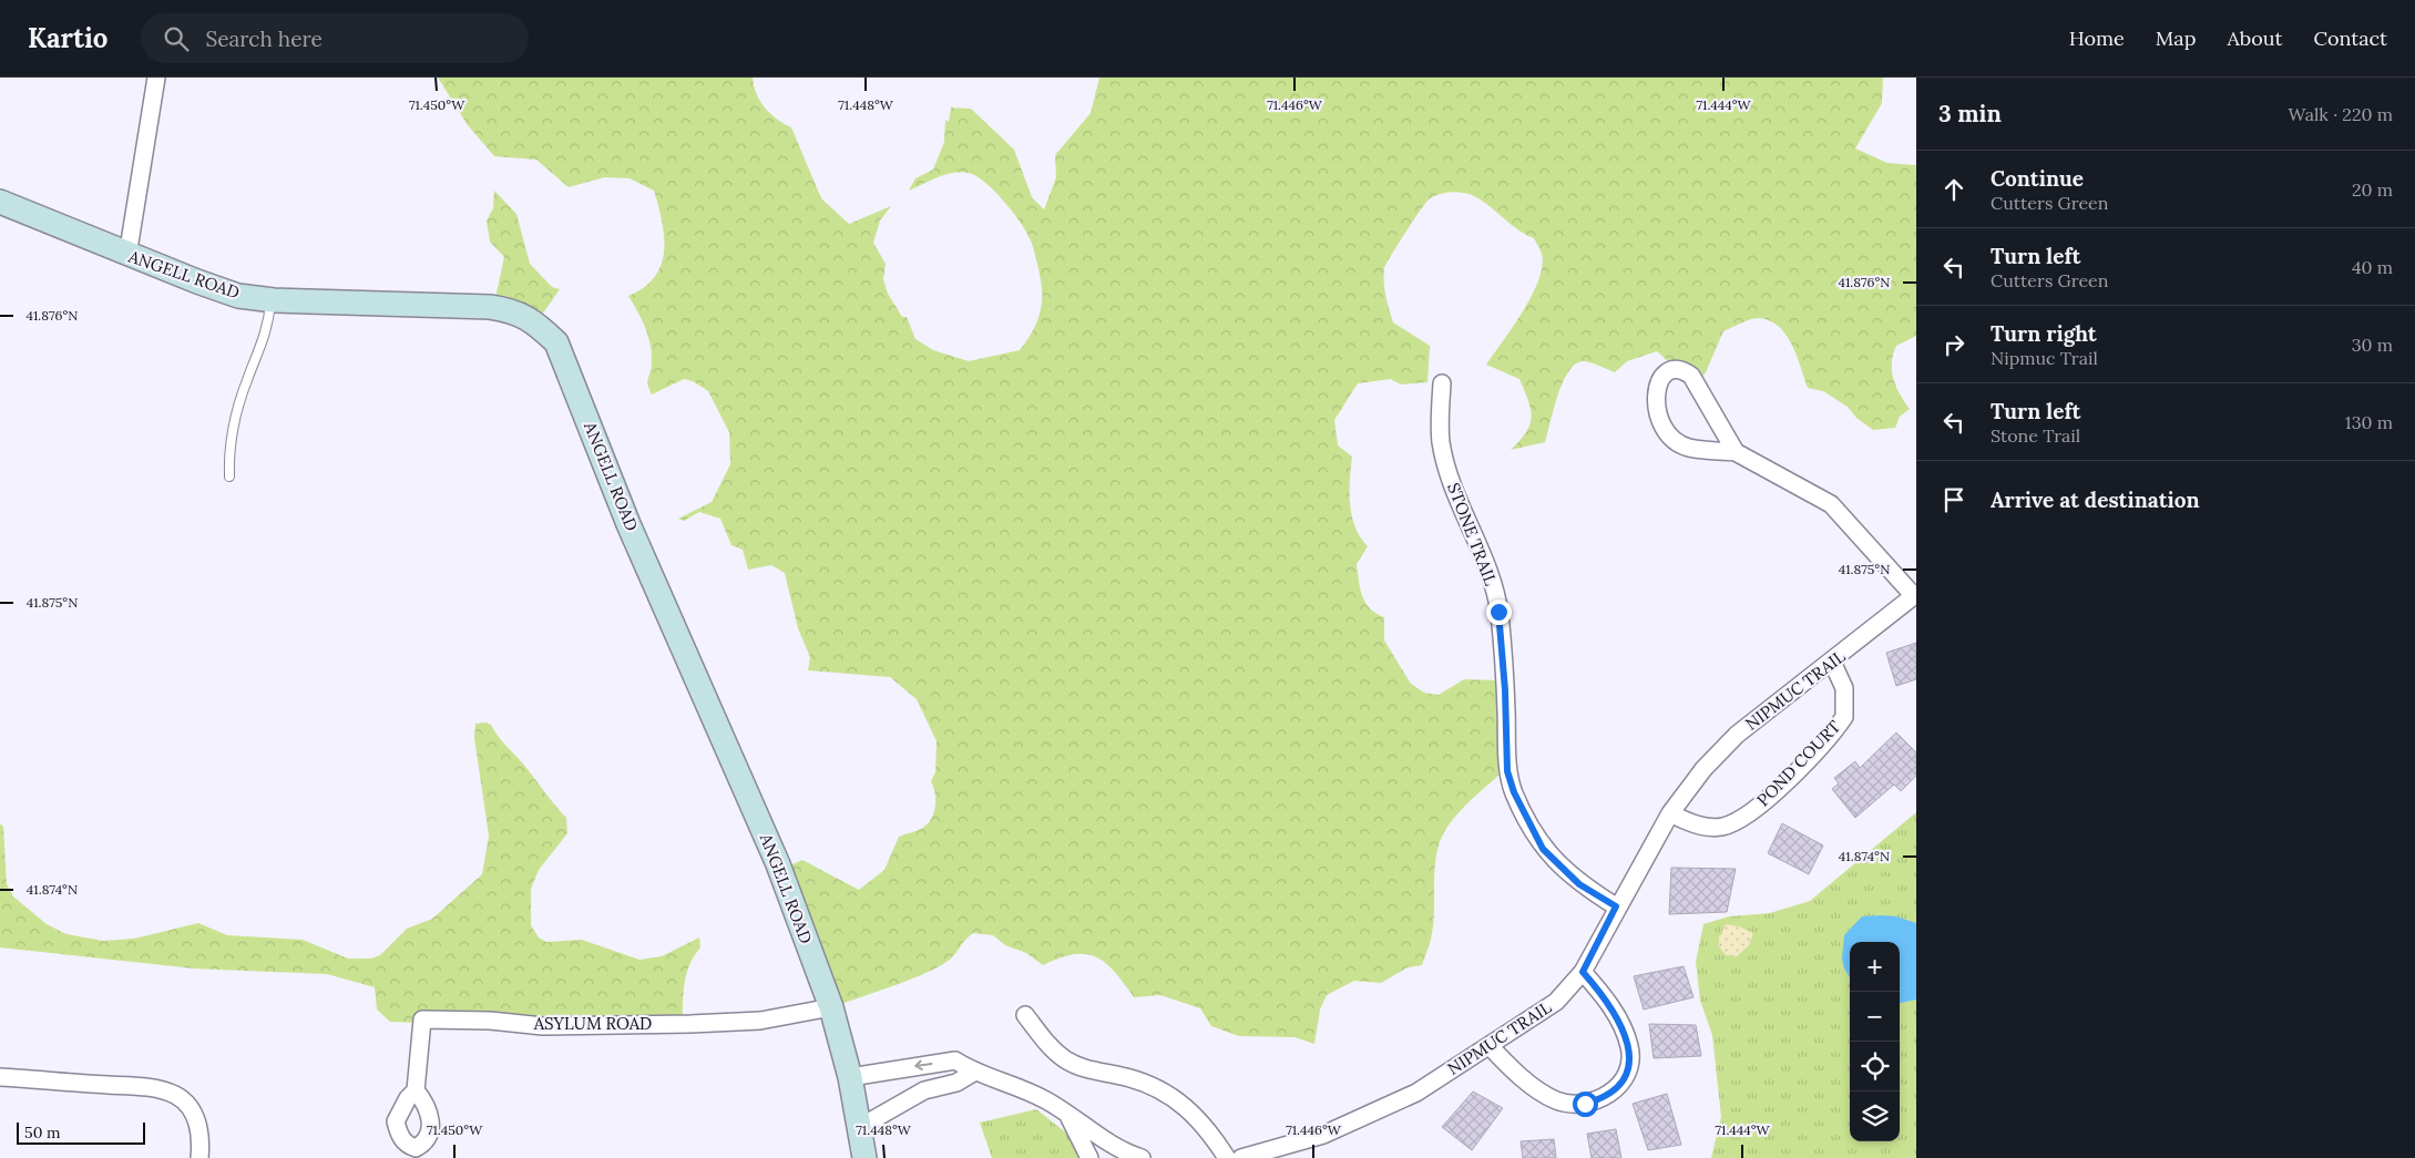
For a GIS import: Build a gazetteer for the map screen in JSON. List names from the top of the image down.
{
  "streets": {
    "street": [
      "ANGELL ROAD",
      "STONE TRAIL",
      "NIPMUC TRAIL",
      "POND COURT",
      "ASYLUM ROAD"
    ]
  },
  "crossings": [
    ["ANGELL ROAD", "ASYLUM ROAD"],
    ["STONE TRAIL", "NIPMUC TRAIL"],
    ["NIPMUC TRAIL", "POND COURT"]
  ],
  "scale_bar": "50 m",
  "page": {
    "header": "Kartio",
    "search": "Search here",
    "nav": [
      "Home",
      "Map",
      "About",
      "Contact"
    ],
    "heading": ["3 min", "Walk · 220 m"],
    "list": [
      ["Continue", "Cutters Green", "20 m"],
      ["Turn left", "Cutters Green", "40 m"],
      ["Turn right", "Nipmuc Trail", "30 m"],
      ["Turn left", "Stone Trail", "130 m"],
      "Arrive at destination"
    ],
    "map_buttons": ["+", "−"],
    "scale": "50 m"
  },
  "coordinates": [
    "71.450°W",
    "71.448°W",
    "71.446°W",
    "71.444°W",
    "41.876°N",
    "41.875°N",
    "41.874°N"
  ]
}
